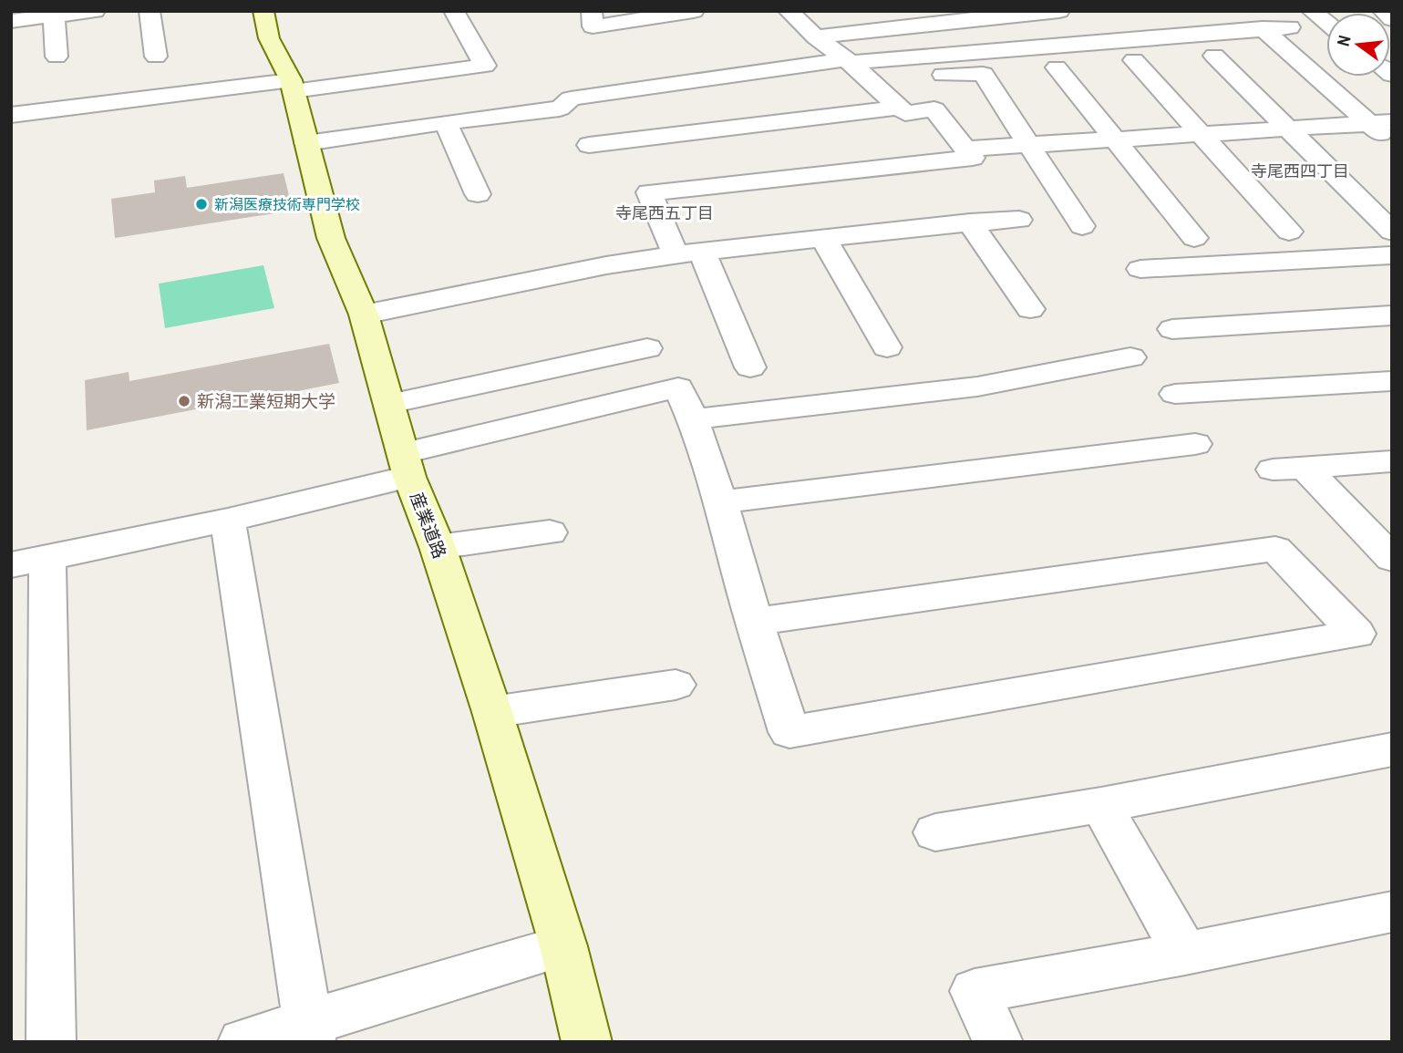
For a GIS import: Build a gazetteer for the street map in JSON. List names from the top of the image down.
{
  "streets": {
    "street": ["産業道路"]
  },
  "districts": ["寺尾西四丁目", "寺尾西五丁目"],
  "places": ["新潟医療技術専門学校", "新潟工業短期大学"],
  "north": "left"
}
